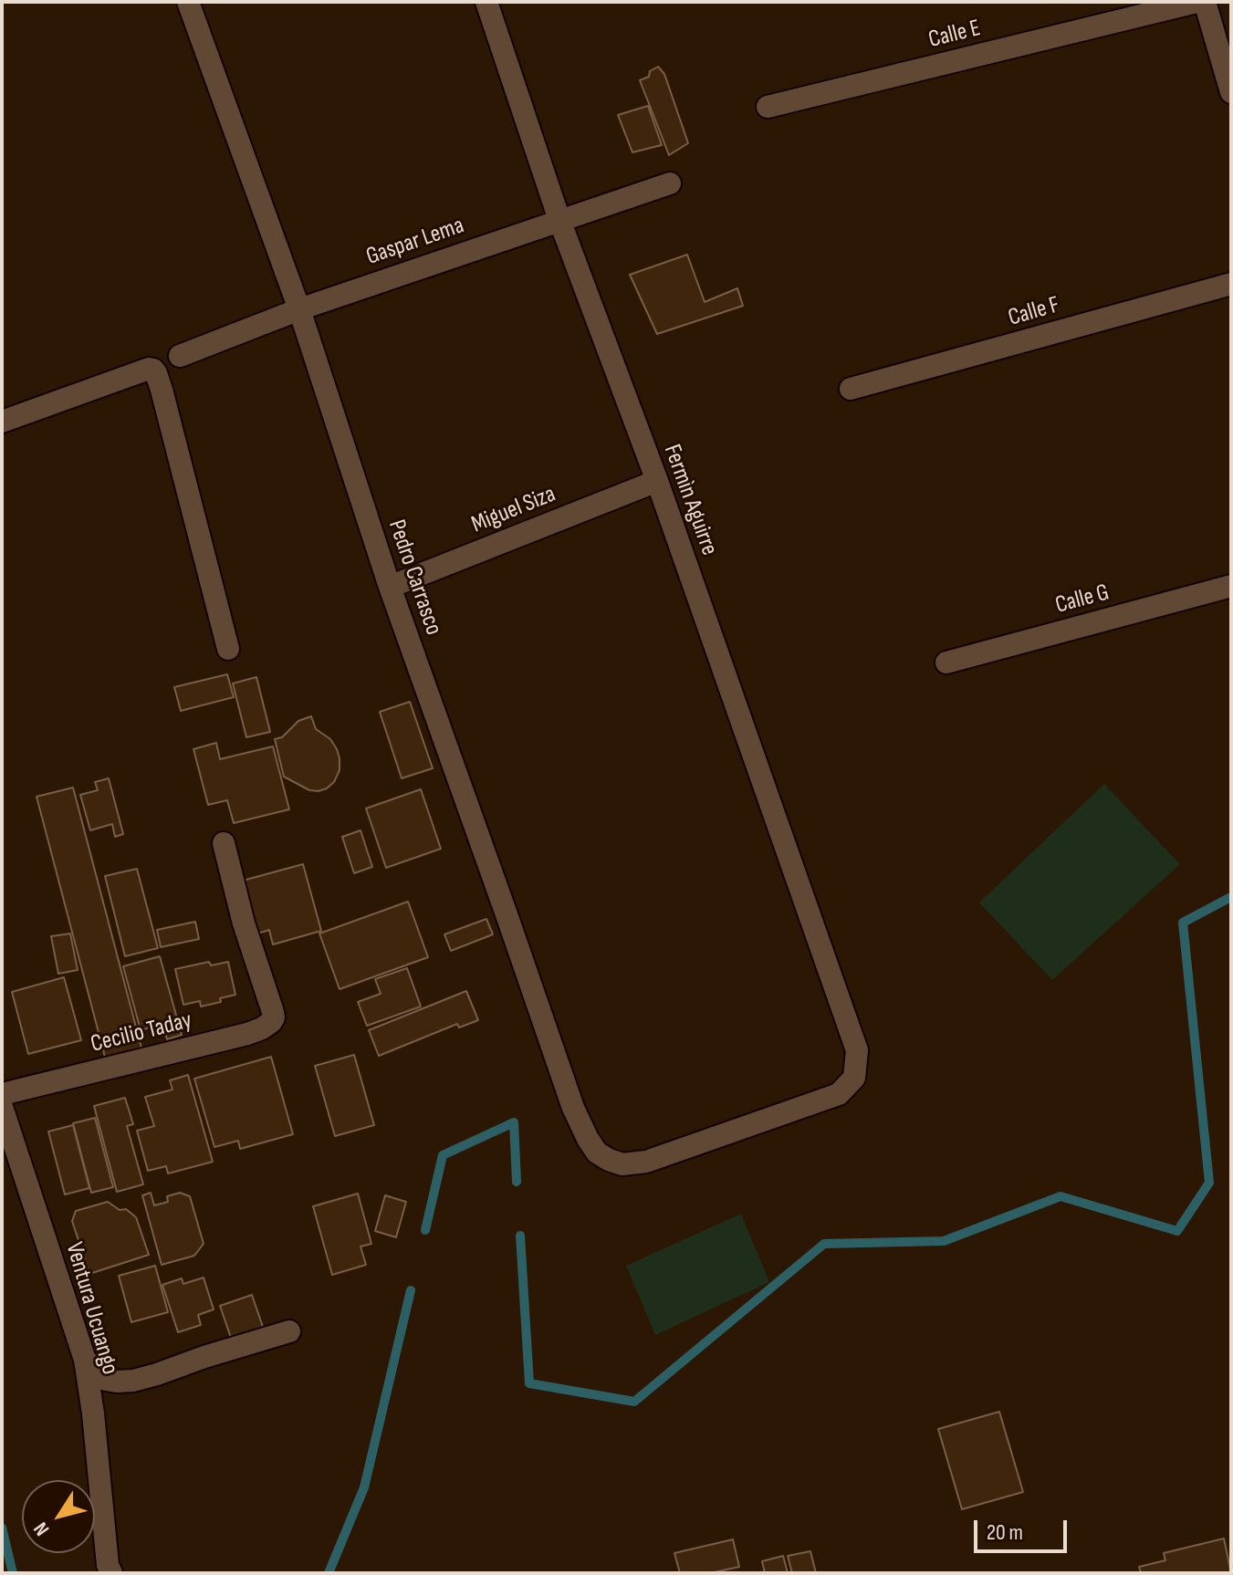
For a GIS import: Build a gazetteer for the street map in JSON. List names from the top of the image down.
{
  "streets": {
    "street": [
      "Calle E",
      "Gaspar Lema",
      "Calle F",
      "Fermìn Aguirre",
      "Miguel Siza",
      "Pedro Carrasco",
      "Calle G",
      "Cecilio Taday",
      "Ventura Ucuango"
    ]
  },
  "crossings": [
    ["Gaspar Lema", "Fermìn Aguirre"],
    ["Gaspar Lema", "Pedro Carrasco"],
    ["Fermìn Aguirre", "Miguel Siza"],
    ["Fermìn Aguirre", "Pedro Carrasco"],
    ["Miguel Siza", "Pedro Carrasco"]
  ],
  "scale_bar": "20 m",
  "north": "bottom left"
}
